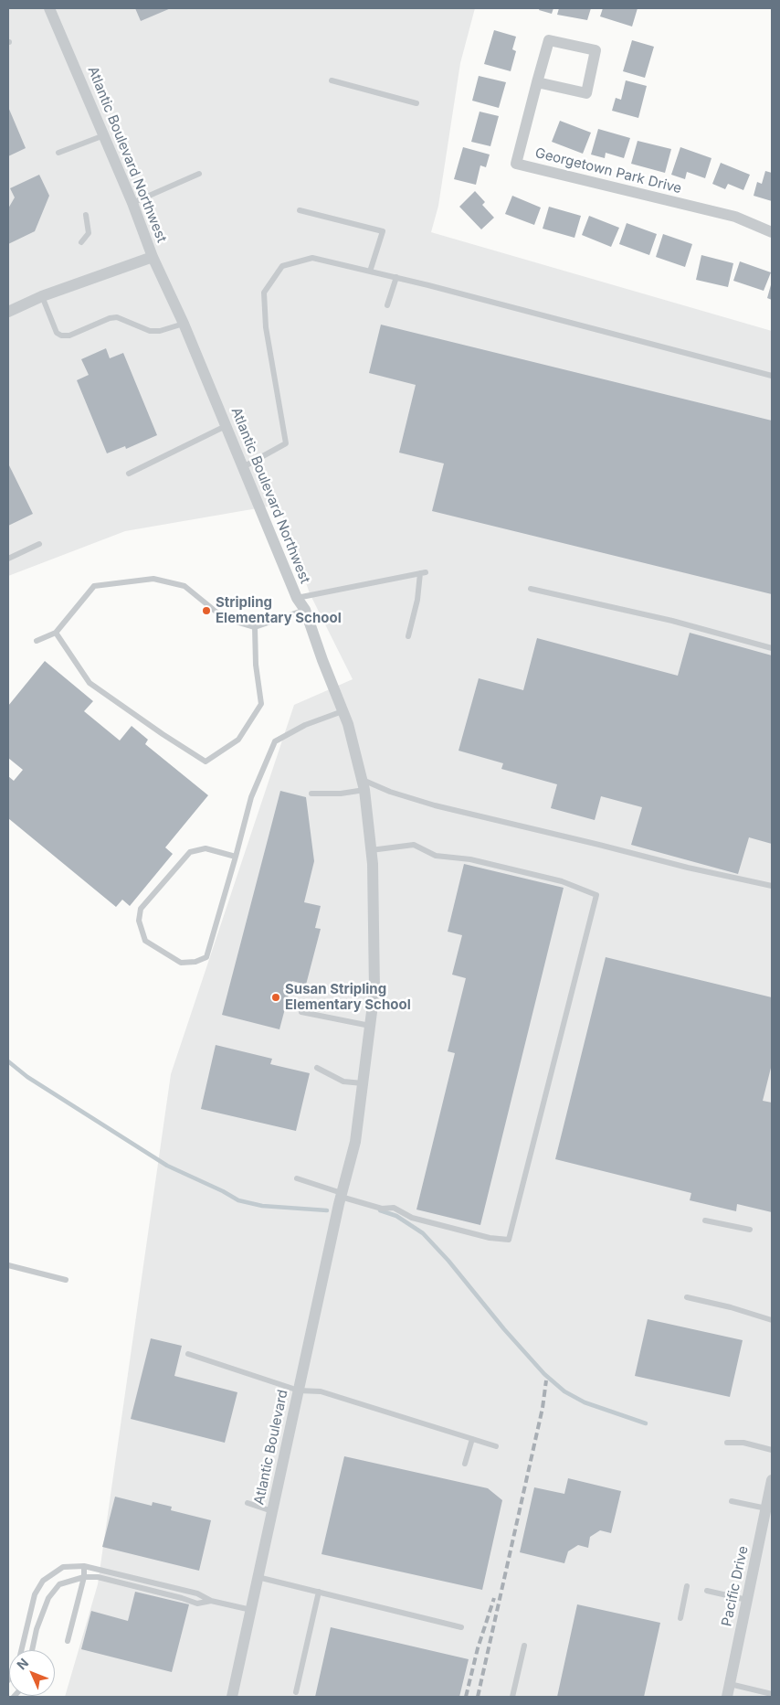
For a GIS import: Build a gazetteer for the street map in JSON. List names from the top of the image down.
{
  "streets": {
    "street": [
      "Atlantic Boulevard Northwest",
      "Georgetown Park Drive",
      "Atlantic Boulevard",
      "Pacific Drive"
    ]
  },
  "crossings": [
    ["Atlantic Boulevard Northwest", "Atlantic Boulevard"]
  ],
  "places": ["Stripling Elementary School", "Susan Stripling Elementary School"],
  "north": "top left"
}
